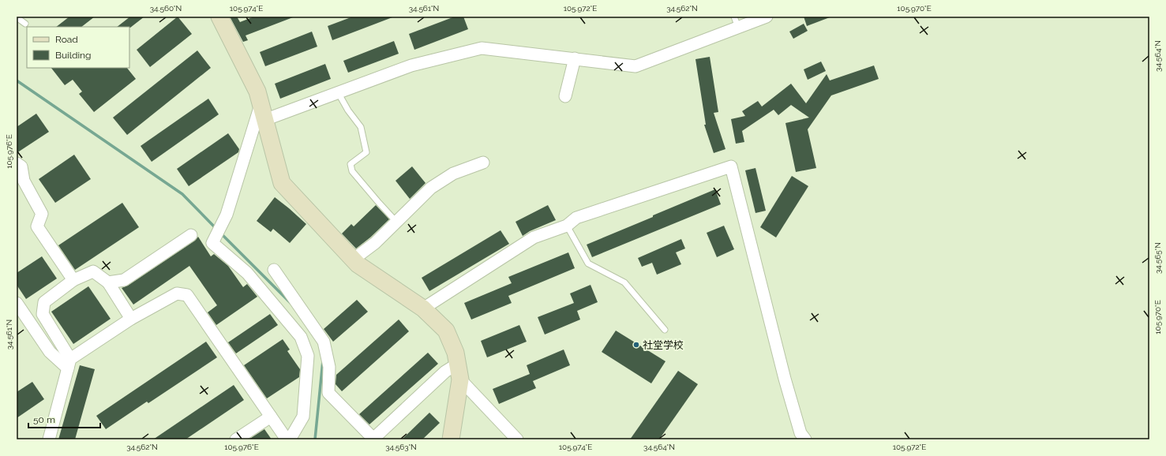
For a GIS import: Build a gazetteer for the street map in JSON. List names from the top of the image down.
{
  "places": ["社堂学校"],
  "legend": ["Road", "Building"],
  "scale_bar": "50 m",
  "coordinates": [
    "34.560°N",
    "105.974°E",
    "34.561°N",
    "105.972°E",
    "34.562°N",
    "105.970°E",
    "34.564°N",
    "105.976°E",
    "34.565°N",
    "34.563°N"
  ]
}
